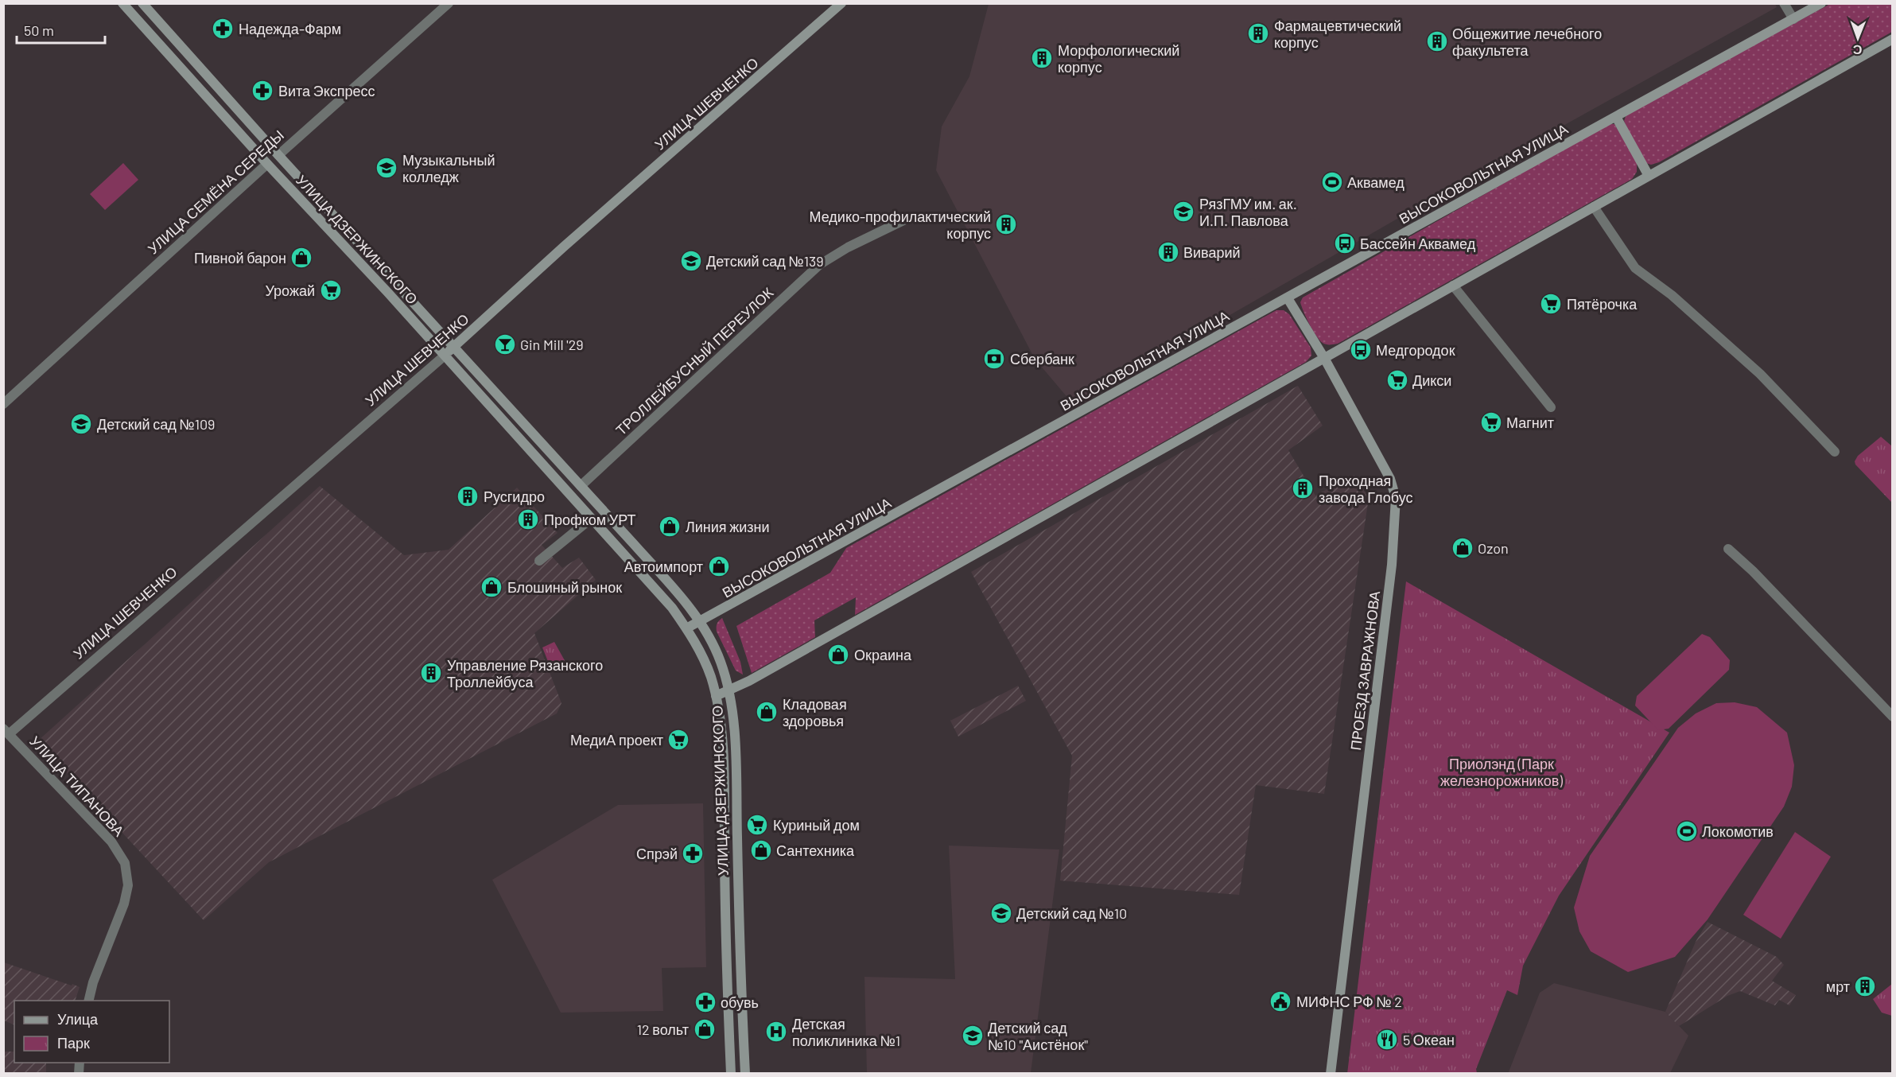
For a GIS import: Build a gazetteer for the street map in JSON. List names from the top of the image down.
{
  "streets": {
    "street": [
      "УЛИЦА ШЕВЧЕНКО",
      "ВЫСОКОВОЛЬТНАЯ УЛИЦА",
      "УЛИЦА СЕМЁНА СЕРЕДЫ",
      "УЛИЦА ДЗЕРЖИНСКОГО",
      "ТРОЛЛЕЙБУСНЫЙ ПЕРЕУЛОК",
      "ПРОЕЗД ЗАВРАЖНОВА",
      "УЛИЦА ТИПАНОВА"
    ]
  },
  "crossings": [
    ["УЛИЦА ШЕВЧЕНКО", "УЛИЦА ДЗЕРЖИНСКОГО"],
    ["УЛИЦА ШЕВЧЕНКО", "УЛИЦА ТИПАНОВА"],
    ["ВЫСОКОВОЛЬТНАЯ УЛИЦА", "УЛИЦА ДЗЕРЖИНСКОГО"],
    ["ВЫСОКОВОЛЬТНАЯ УЛИЦА", "ПРОЕЗД ЗАВРАЖНОВА"],
    ["УЛИЦА СЕМЁНА СЕРЕДЫ", "УЛИЦА ДЗЕРЖИНСКОГО"],
    ["УЛИЦА ДЗЕРЖИНСКОГО", "ТРОЛЛЕЙБУСНЫЙ ПЕРЕУЛОК"]
  ],
  "parks": ["Приолэнд (Парк железнорожников)"],
  "places": {
    "pharmacy": [
      "Надежда-Фарм",
      "Вита Экспресс",
      "Спрэй",
      "обувь"
    ],
    "building": [
      "Фармацевтический корпус",
      "Общежитие лечебного факультета",
      "Морфологический корпус",
      "Медико-профилактический корпус",
      "Виварий",
      "Проходная завода Глобус",
      "Русгидро",
      "Профком УРТ",
      "Управление Рязанского Троллейбуса",
      "мрт"
    ],
    "school or university": [
      "Музыкальный колледж",
      "РязГМУ им. ак. И.П. Павлова",
      "Детский сад №139",
      "Детский сад №109",
      "Детский сад №10",
      "Детский сад №10 \"Аистёнок\""
    ],
    "sports": ["Аквамед", "Локомотив"],
    "bus stop": ["Бассейн Аквамед", "Медгородок"],
    "shop": [
      "Пивной барон",
      "Линия жизни",
      "Ozon",
      "Автоимпорт",
      "Блошиный рынок",
      "Окраина",
      "Кладовая здоровья",
      "Сантехника",
      "12 вольт"
    ],
    "supermarket": [
      "Урожай",
      "Пятёрочка",
      "Дикси",
      "Магнит",
      "МедиА проект",
      "Куриный дом"
    ],
    "bar": ["Gin Mill '29"],
    "bank": ["Сбербанк"],
    "public building": ["МИФНС РФ № 2"],
    "hospital": ["Детская поликлиника №1"],
    "restaurant": ["5 Океан"]
  },
  "legend": ["Улица", "Парк"],
  "scale_bar": "50 m",
  "north": "bottom"
}
